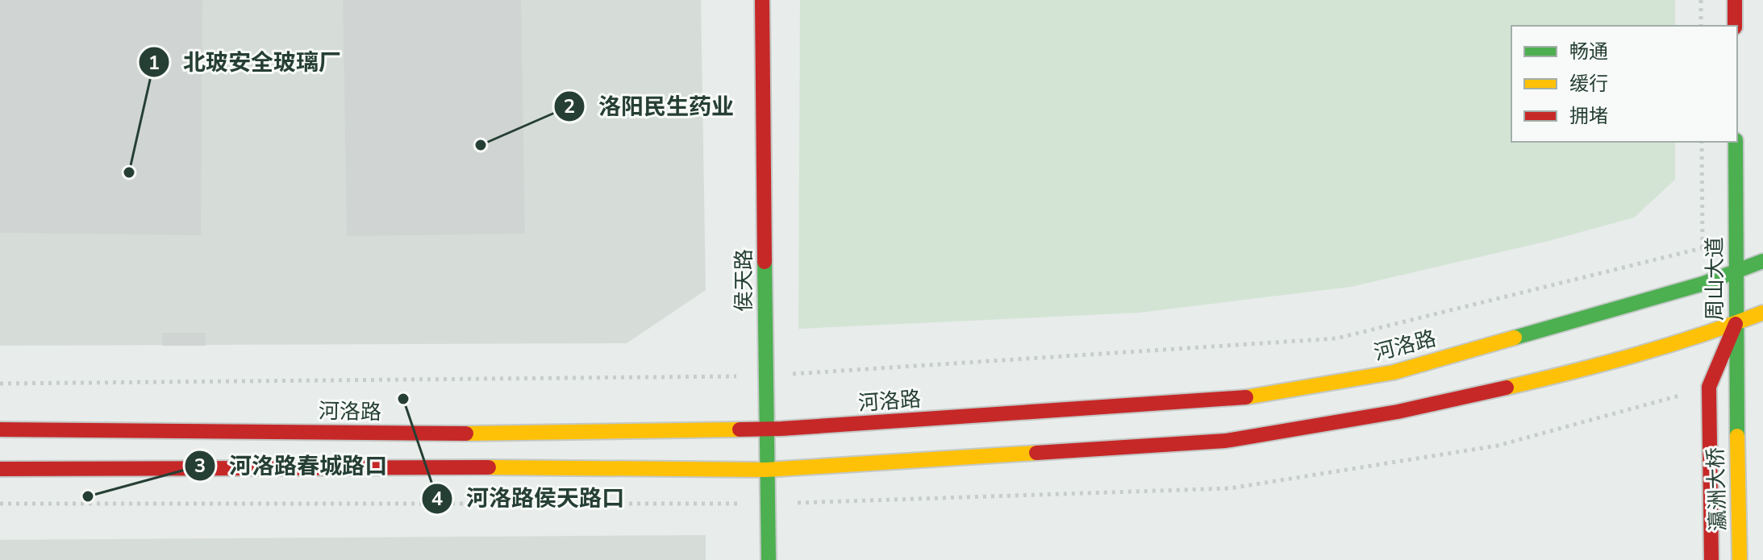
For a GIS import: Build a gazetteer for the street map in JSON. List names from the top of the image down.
{
  "streets": {
    "main road": [
      "周山大道",
      "侯天路",
      "河洛路",
      "瀛洲大桥"
    ]
  },
  "crossings": [
    ["周山大道", "河洛路"],
    ["周山大道", "瀛洲大桥"],
    ["侯天路", "河洛路"]
  ],
  "places": [
    "洛阳民生药业",
    "北玻安全玻璃厂",
    "河洛路侯天路口",
    "河洛路春城路口"
  ],
  "legend": ["畅通", "缓行", "拥堵"]
}
